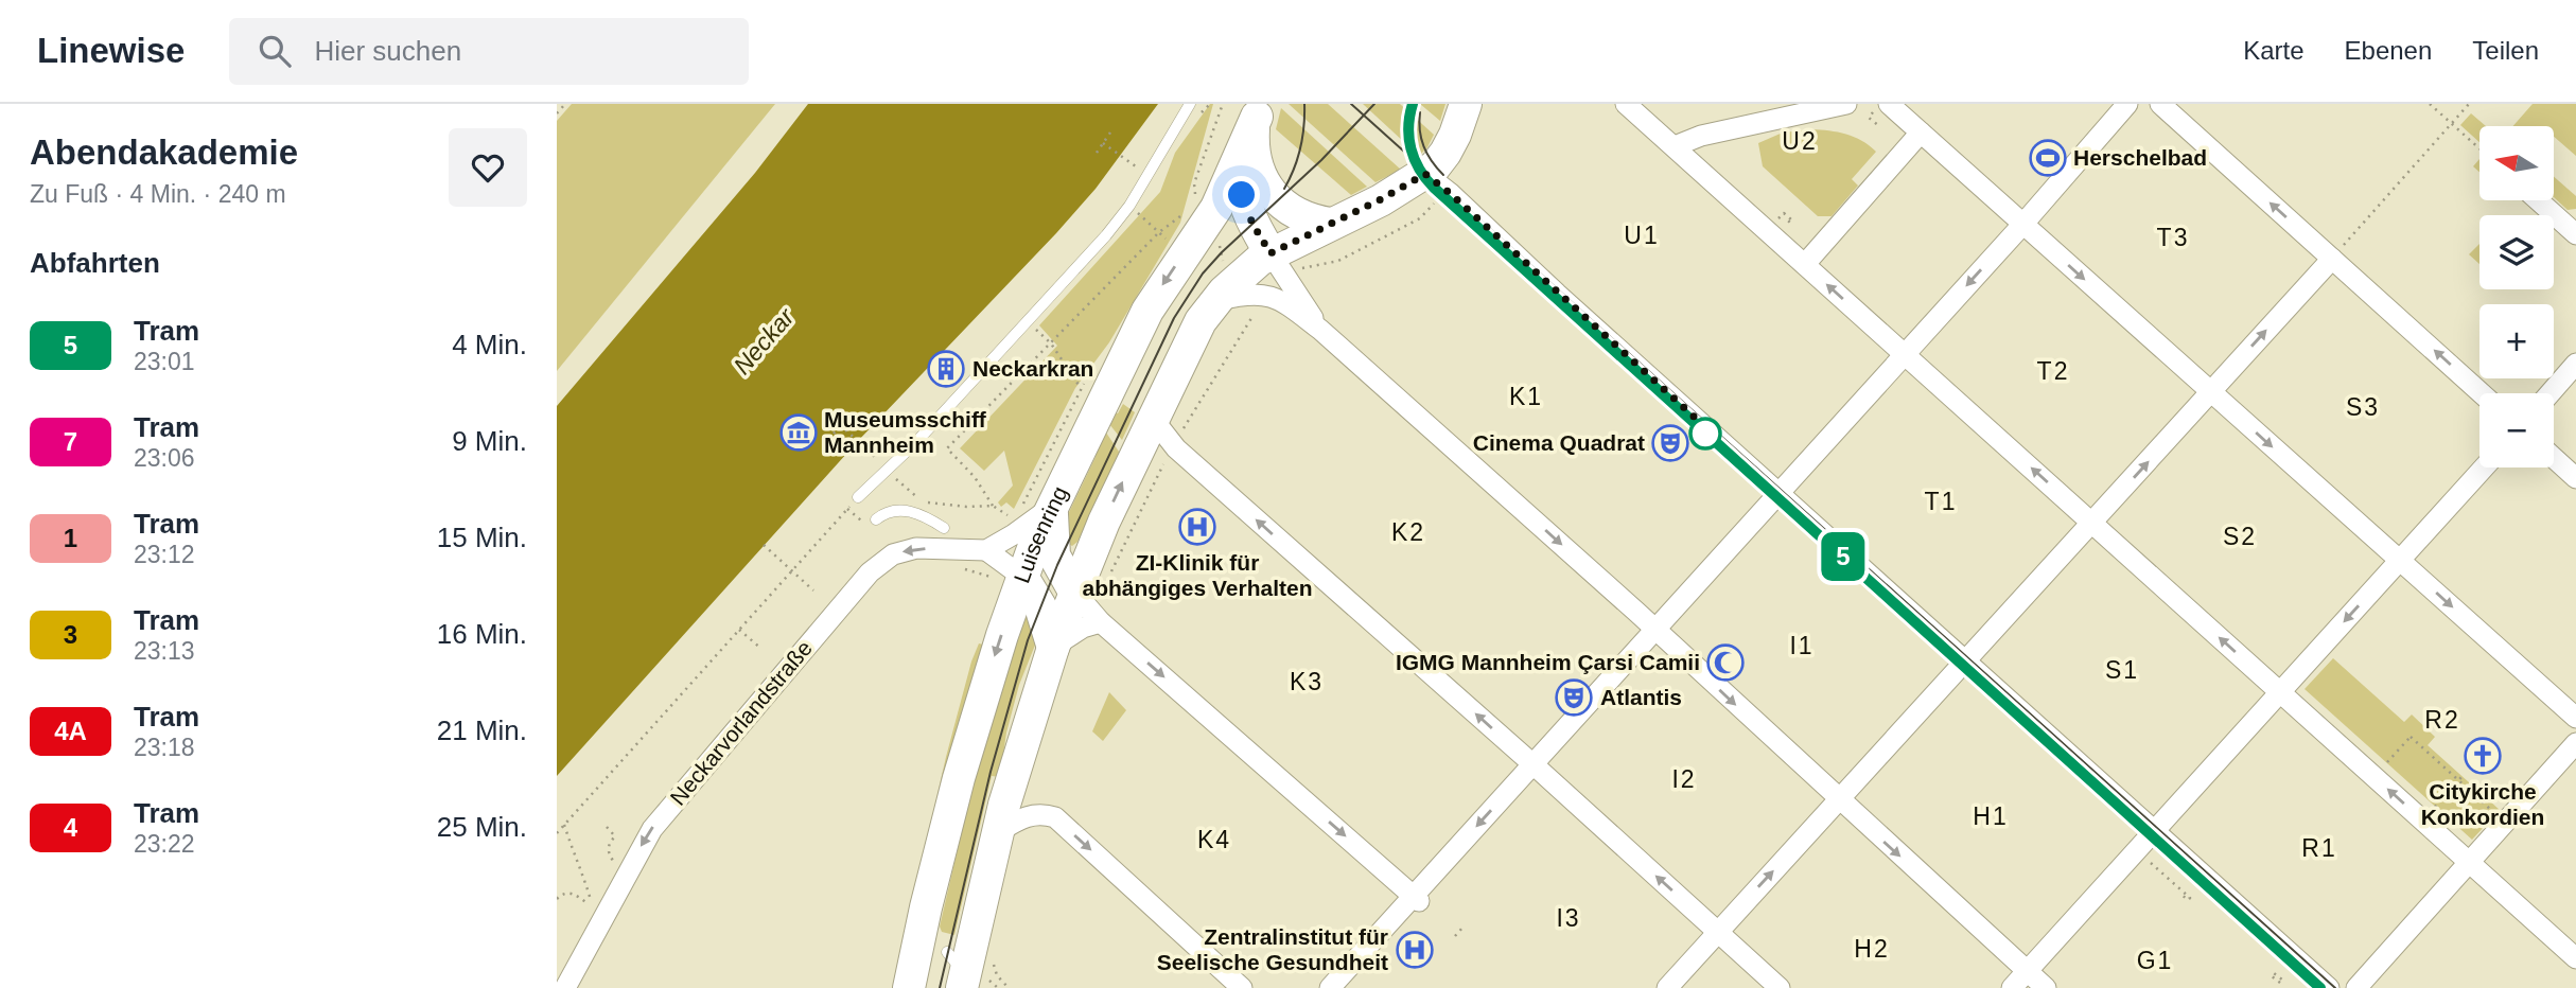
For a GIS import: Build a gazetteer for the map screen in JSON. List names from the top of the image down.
{
  "streets": {
    "main road": ["Luisenring"],
    "street": ["Neckarvorlandstraße"]
  },
  "one_way": ["Neckarvorlandstraße"],
  "districts": [
    "U2",
    "U1",
    "T3",
    "T2",
    "K1",
    "S3",
    "T1",
    "K2",
    "S2",
    "I1",
    "S1",
    "K3",
    "R2",
    "I2",
    "H1",
    "K4",
    "R1",
    "I3",
    "H2",
    "G1"
  ],
  "water": ["Neckar"],
  "places": {
    "sports": ["Herschelbad"],
    "building": ["Neckarkran"],
    "museum": ["Museumsschiff Mannheim"],
    "theatre": ["Cinema Quadrat", "Atlantis"],
    "hospital": ["ZI-Klinik für abhängiges Verhalten", "Zentralinstitut für Seelische Gesundheit"],
    "mosque": ["IGMG Mannheim Çarsi Camii"],
    "church": ["Citykirche Konkordien"]
  },
  "lines": ["tram line 5"],
  "north": "left",
  "page": {
    "header": "Linewise",
    "search": "Hier suchen",
    "nav": ["Karte", "Ebenen", "Teilen"],
    "heading": [
      ["Abendakademie", "Zu Fuß · 4 Min. · 240 m"],
      "Abfahrten"
    ],
    "on_map": "5",
    "map_buttons": ["+", "−"],
    "list": [
      {
        "mark": "5",
        "name": "Tram",
        "note": "23:01",
        "value": "4 Min."
      },
      {
        "mark": "7",
        "name": "Tram",
        "note": "23:06",
        "value": "9 Min."
      },
      {
        "mark": "1",
        "name": "Tram",
        "note": "23:12",
        "value": "15 Min."
      },
      {
        "mark": "3",
        "name": "Tram",
        "note": "23:13",
        "value": "16 Min."
      },
      {
        "mark": "4A",
        "name": "Tram",
        "note": "23:18",
        "value": "21 Min."
      },
      {
        "mark": "4",
        "name": "Tram",
        "note": "23:22",
        "value": "25 Min."
      }
    ]
  }
}
